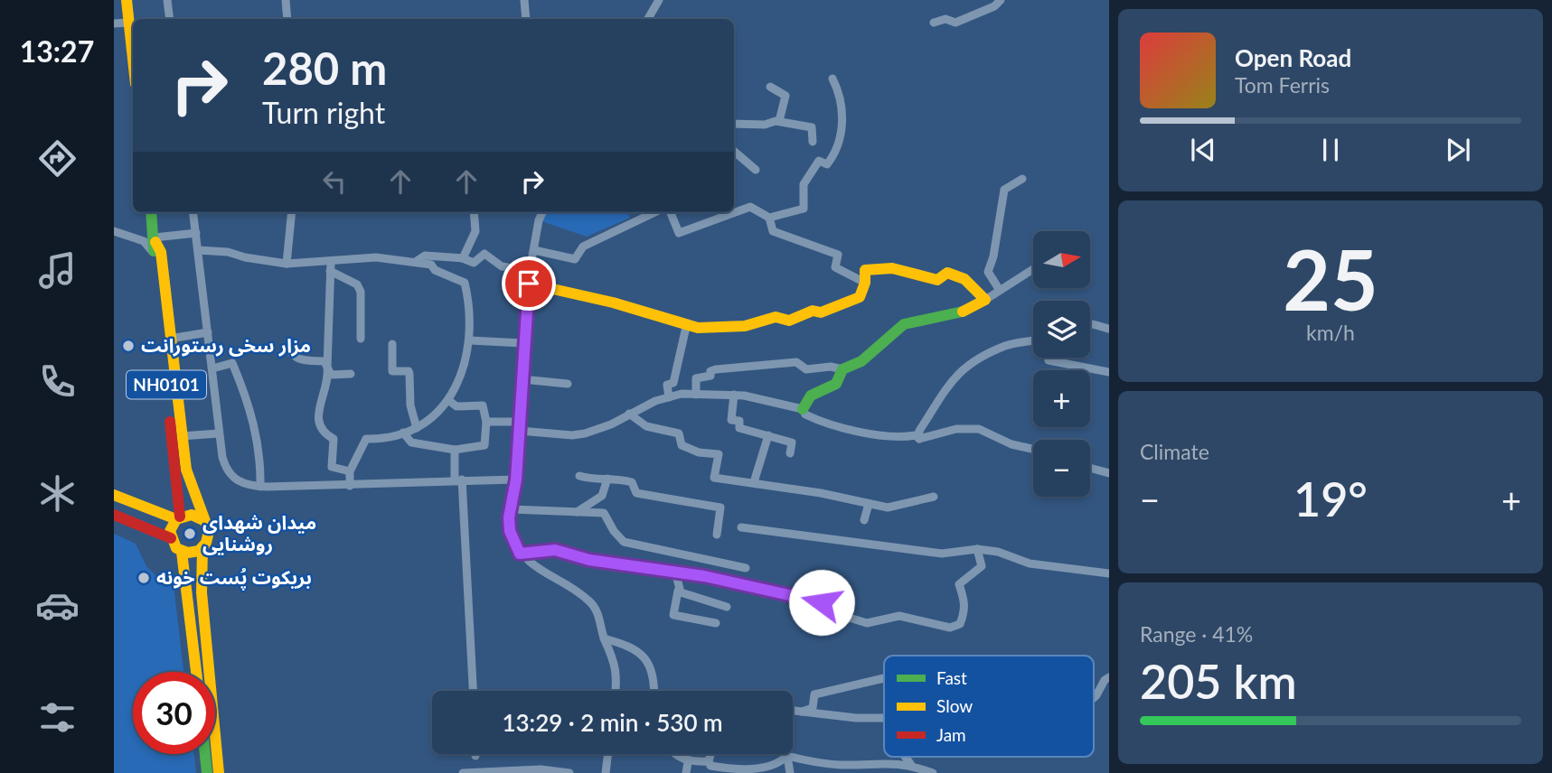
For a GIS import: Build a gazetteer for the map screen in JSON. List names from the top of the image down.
{
  "streets": {
    "main road": ["NH0101"]
  },
  "places": ["مزار سخی رستورانت", "میدان شهدای روشنایی", "بریکوت پُست خونه"],
  "legend": ["Fast", "Slow", "Jam"],
  "north": "right",
  "page": {
    "tabs": "13:27",
    "turn": ["280 m", "Turn right"],
    "song": ["Open Road", "Tom Ferris"],
    "tile": [
      ["25", "km/h"],
      "Climate",
      ["Range · 41%", "205 km"]
    ],
    "map_buttons": ["+", "−"],
    "heat": ["−", "19°", "+"],
    "limit": "30",
    "trip": "13:29 · 2 min · 530 m"
  }
}
